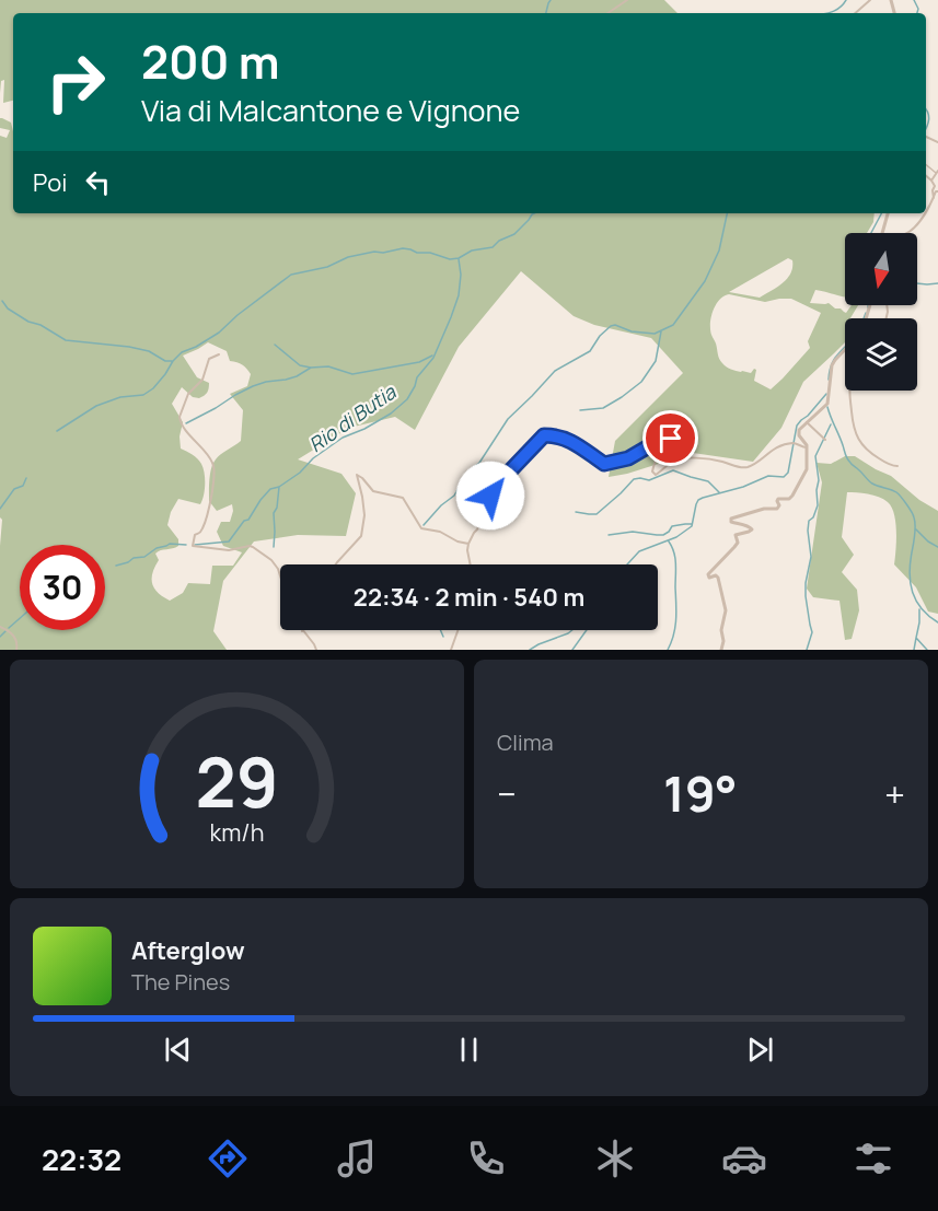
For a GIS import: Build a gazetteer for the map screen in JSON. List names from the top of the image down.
{
  "water": ["Rio di Butia"],
  "north": "bottom",
  "page": {
    "turn": ["200 m", "Via di Malcantone e Vignone"],
    "then": "Poi",
    "limit": "30",
    "trip": "22:34 · 2 min · 540 m",
    "tile": "Clima",
    "heat": ["−", "19°", "+"],
    "song": ["Afterglow", "The Pines"],
    "tabs": "22:32",
    "gauge": ["29", "km/h"]
  }
}
